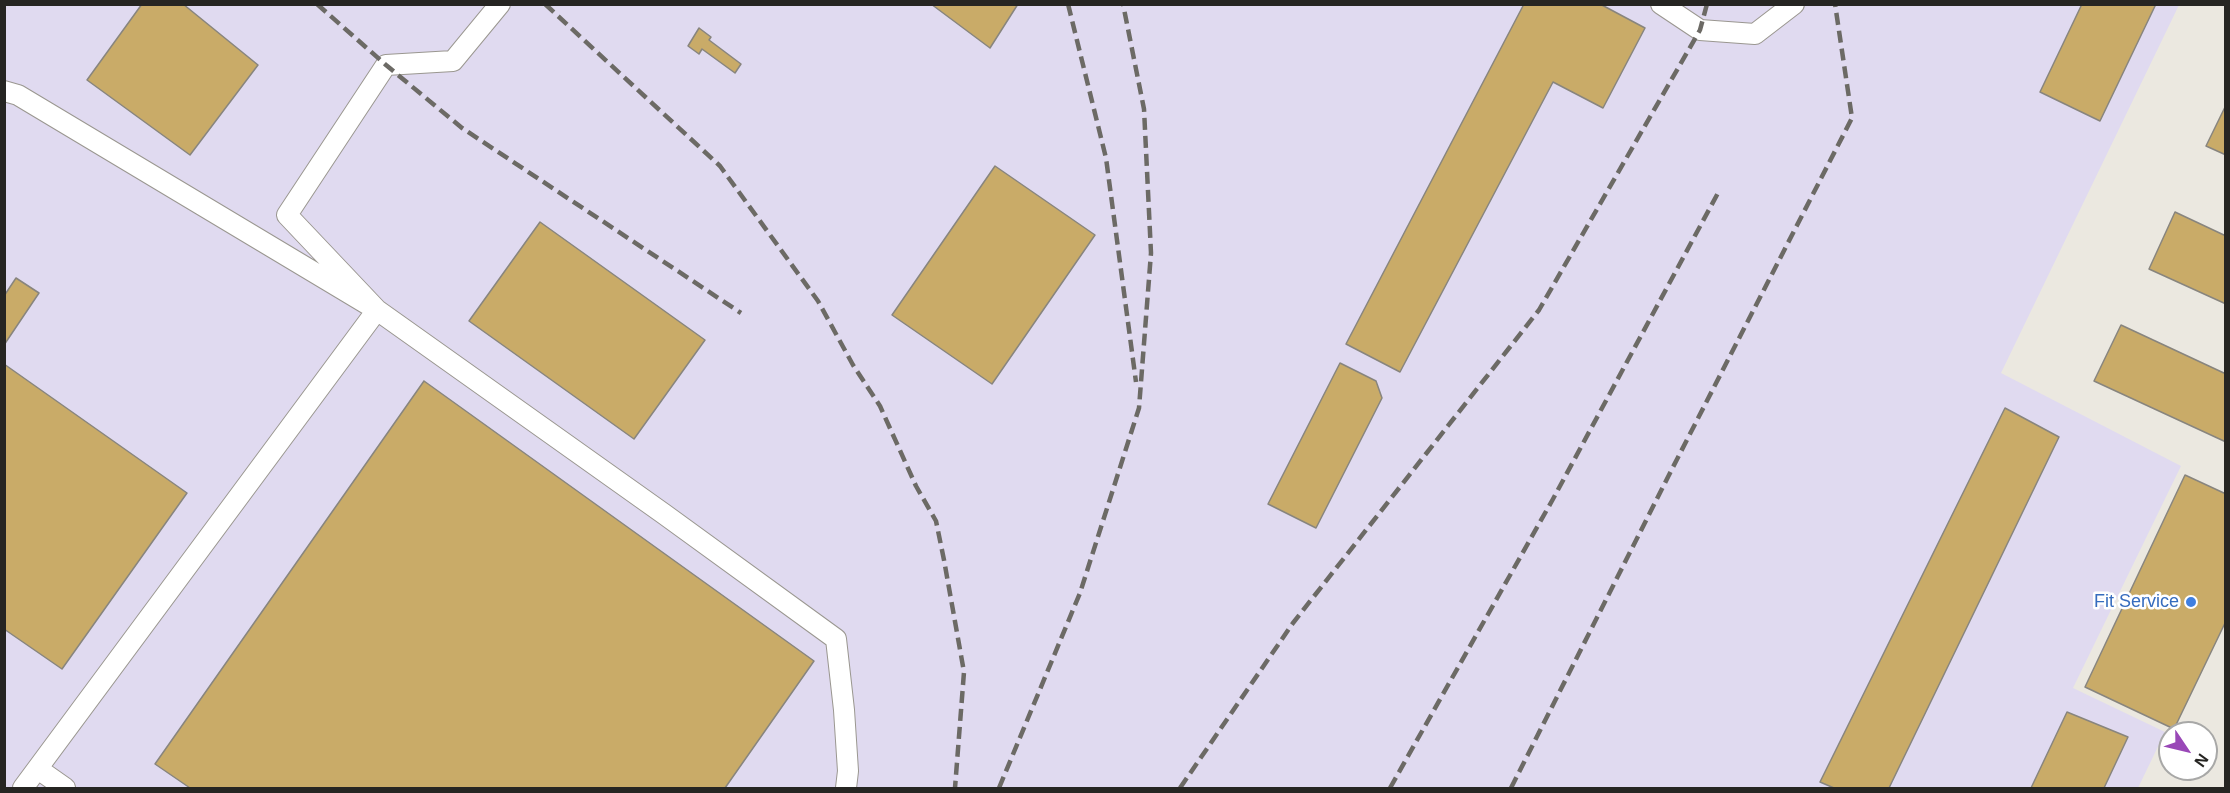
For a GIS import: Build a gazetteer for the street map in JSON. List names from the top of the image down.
{
  "places": ["Fit Service"],
  "north": "bottom right"
}
